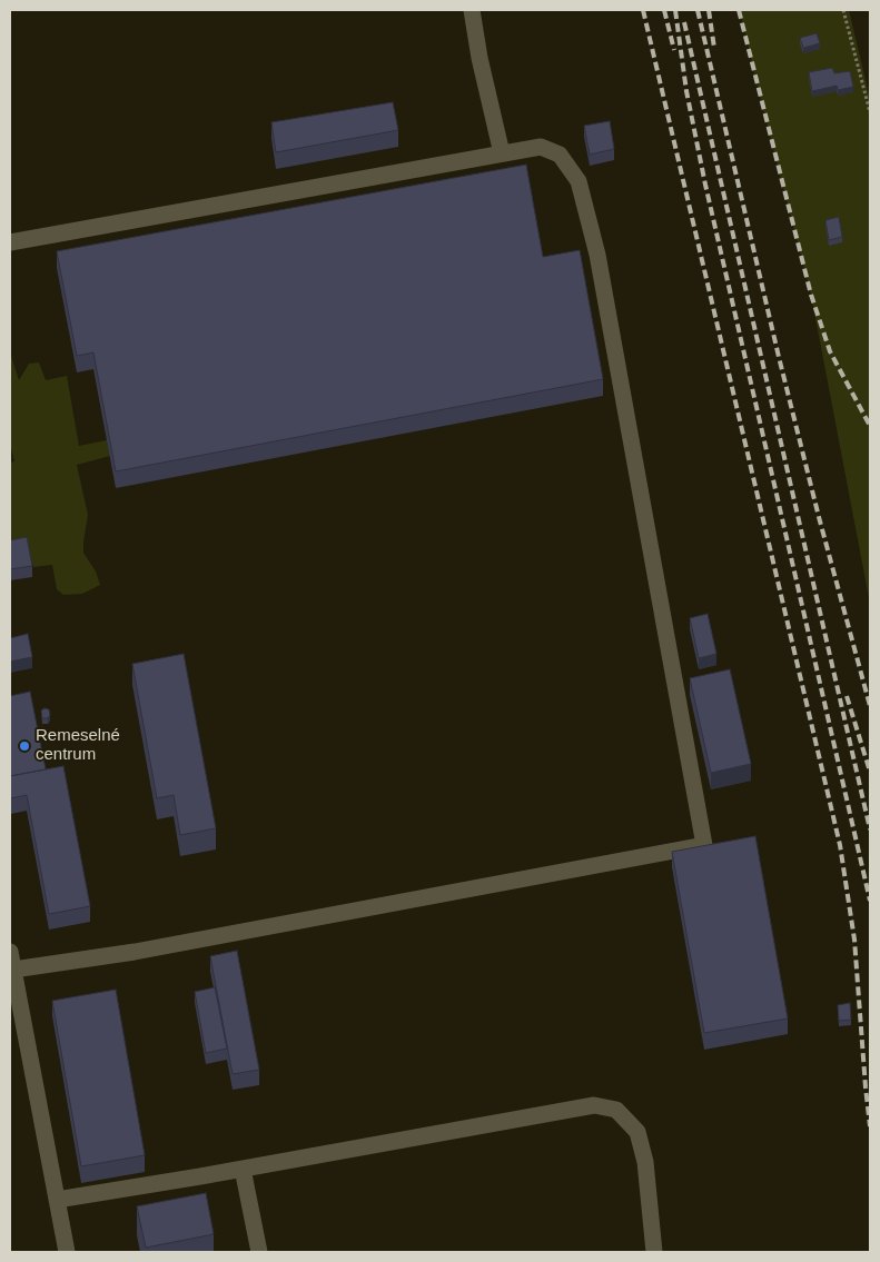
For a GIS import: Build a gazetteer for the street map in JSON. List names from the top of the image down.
{
  "places": ["Remeselné centrum"]
}
